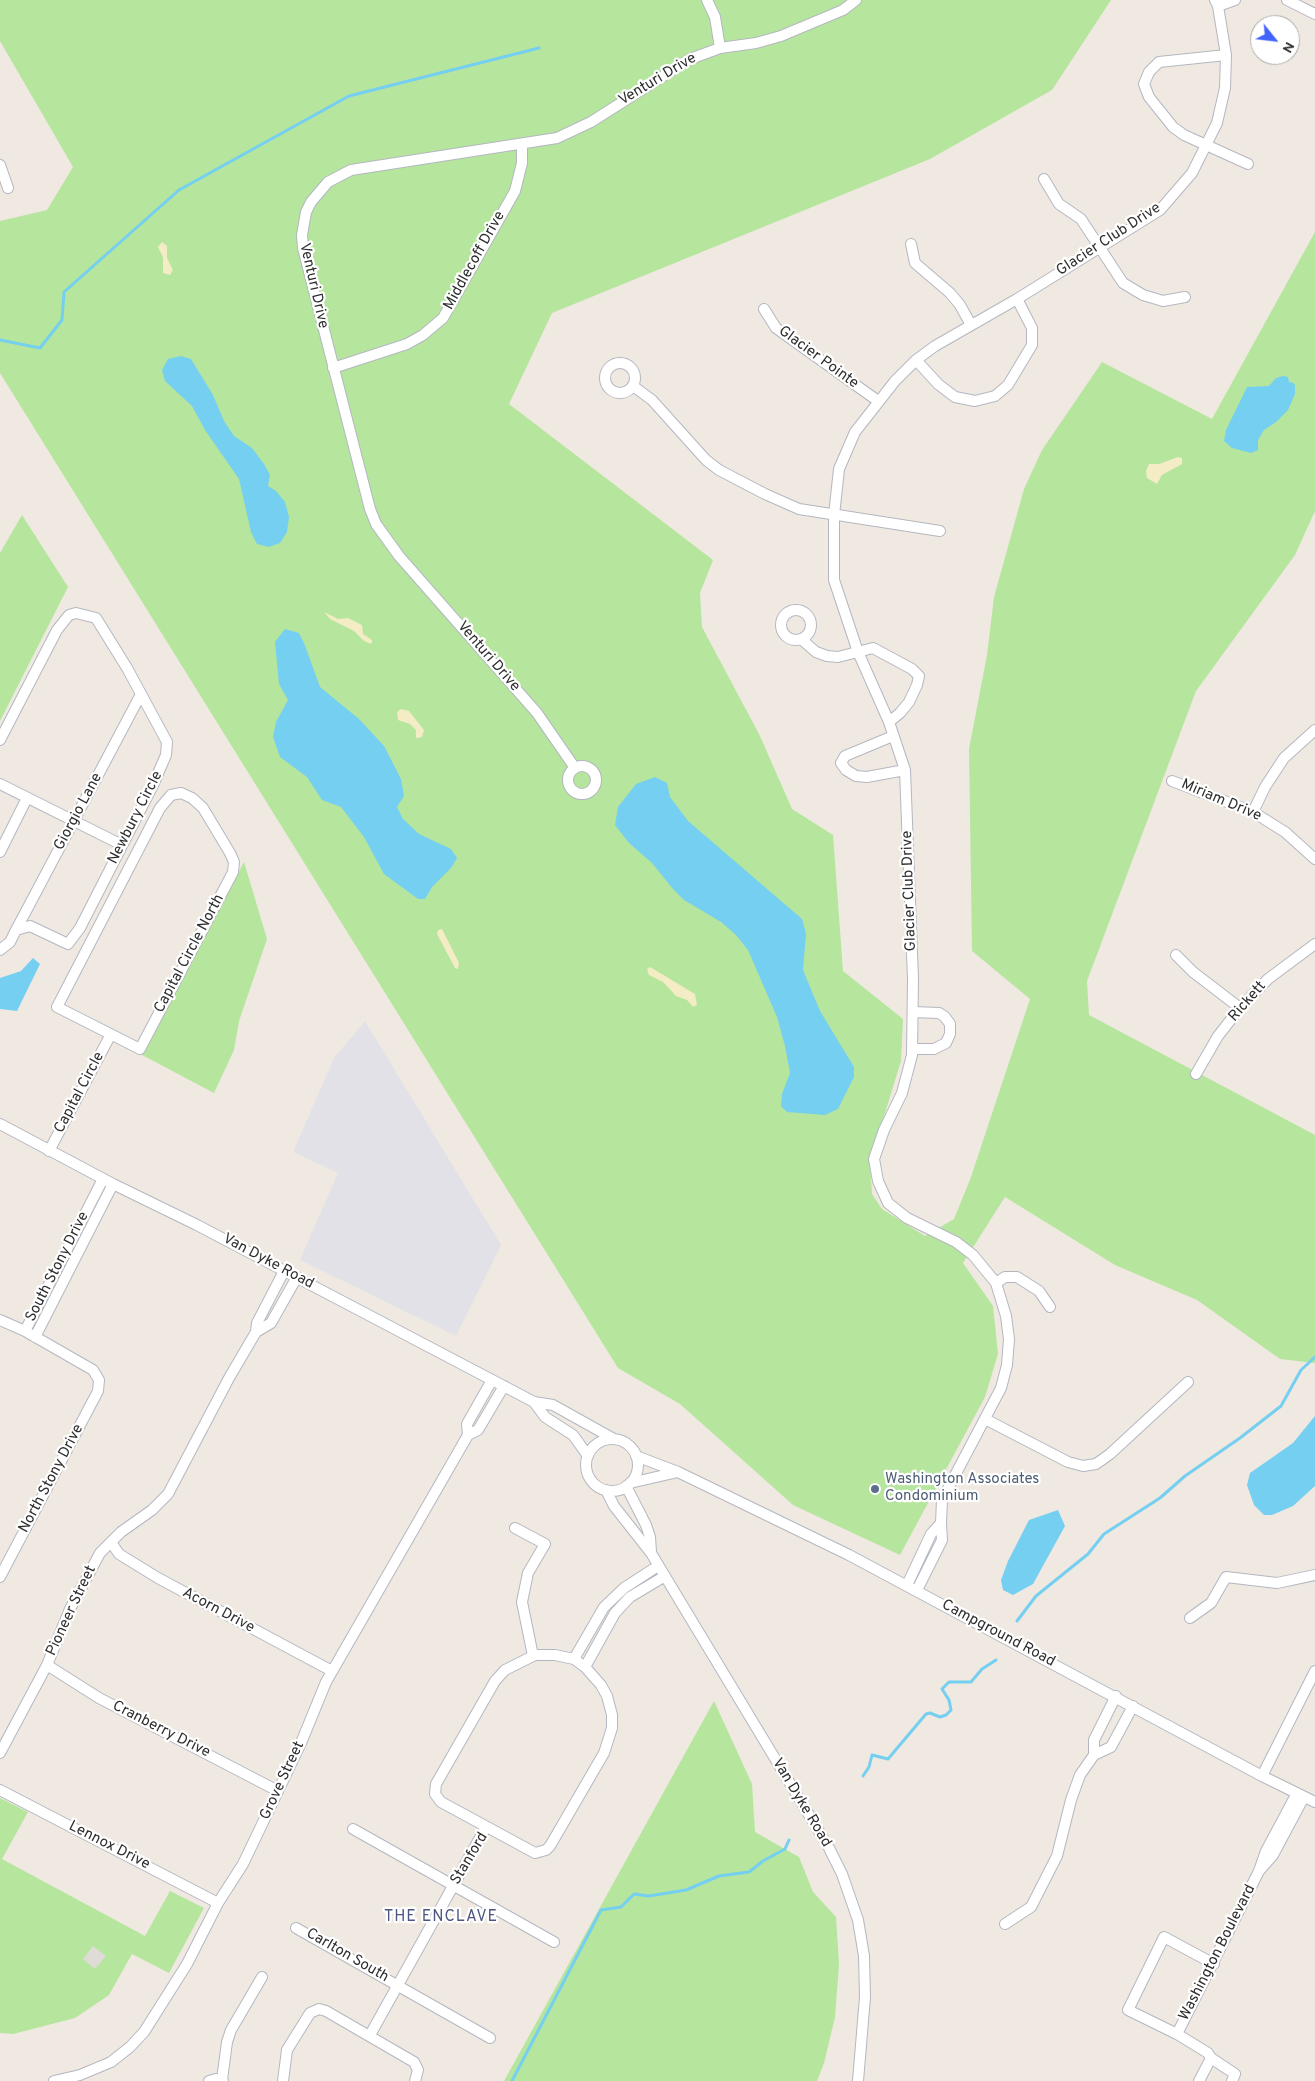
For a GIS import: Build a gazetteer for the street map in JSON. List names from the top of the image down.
{
  "streets": {
    "street": [
      "Venturi Drive",
      "Glacier Club Drive",
      "Middlecoff Drive",
      "Glacier Pointe",
      "Miriam Drive",
      "Giorgio Lane",
      "Newbury Circle",
      "Capital Circle North",
      "Rickett",
      "Capital Circle",
      "Van Dyke Road",
      "South Stony Drive",
      "North Stony Drive",
      "Pioneer Street",
      "Acorn Drive",
      "Campground Road",
      "Cranberry Drive",
      "Grove Street",
      "Lennox Drive",
      "Stanford",
      "Washington Boulevard",
      "Carlton South"
    ]
  },
  "crossings": [
    ["Venturi Drive", "Middlecoff Drive"],
    ["Glacier Club Drive", "Glacier Pointe"],
    ["Glacier Club Drive", "Campground Road"],
    ["Giorgio Lane", "Newbury Circle"],
    ["Capital Circle North", "Capital Circle"],
    ["Capital Circle", "Van Dyke Road"],
    ["Van Dyke Road", "South Stony Drive"],
    ["Van Dyke Road", "Pioneer Street"],
    ["Van Dyke Road", "Campground Road"],
    ["Van Dyke Road", "Grove Street"],
    ["South Stony Drive", "North Stony Drive"],
    ["Pioneer Street", "Acorn Drive"],
    ["Pioneer Street", "Cranberry Drive"],
    ["Acorn Drive", "Grove Street"],
    ["Campground Road", "Washington Boulevard"],
    ["Cranberry Drive", "Grove Street"],
    ["Grove Street", "Lennox Drive"],
    ["Stanford", "Carlton South"]
  ],
  "districts": ["THE ENCLAVE"],
  "places": ["Washington Associates Condominium"],
  "north": "bottom right"
}
